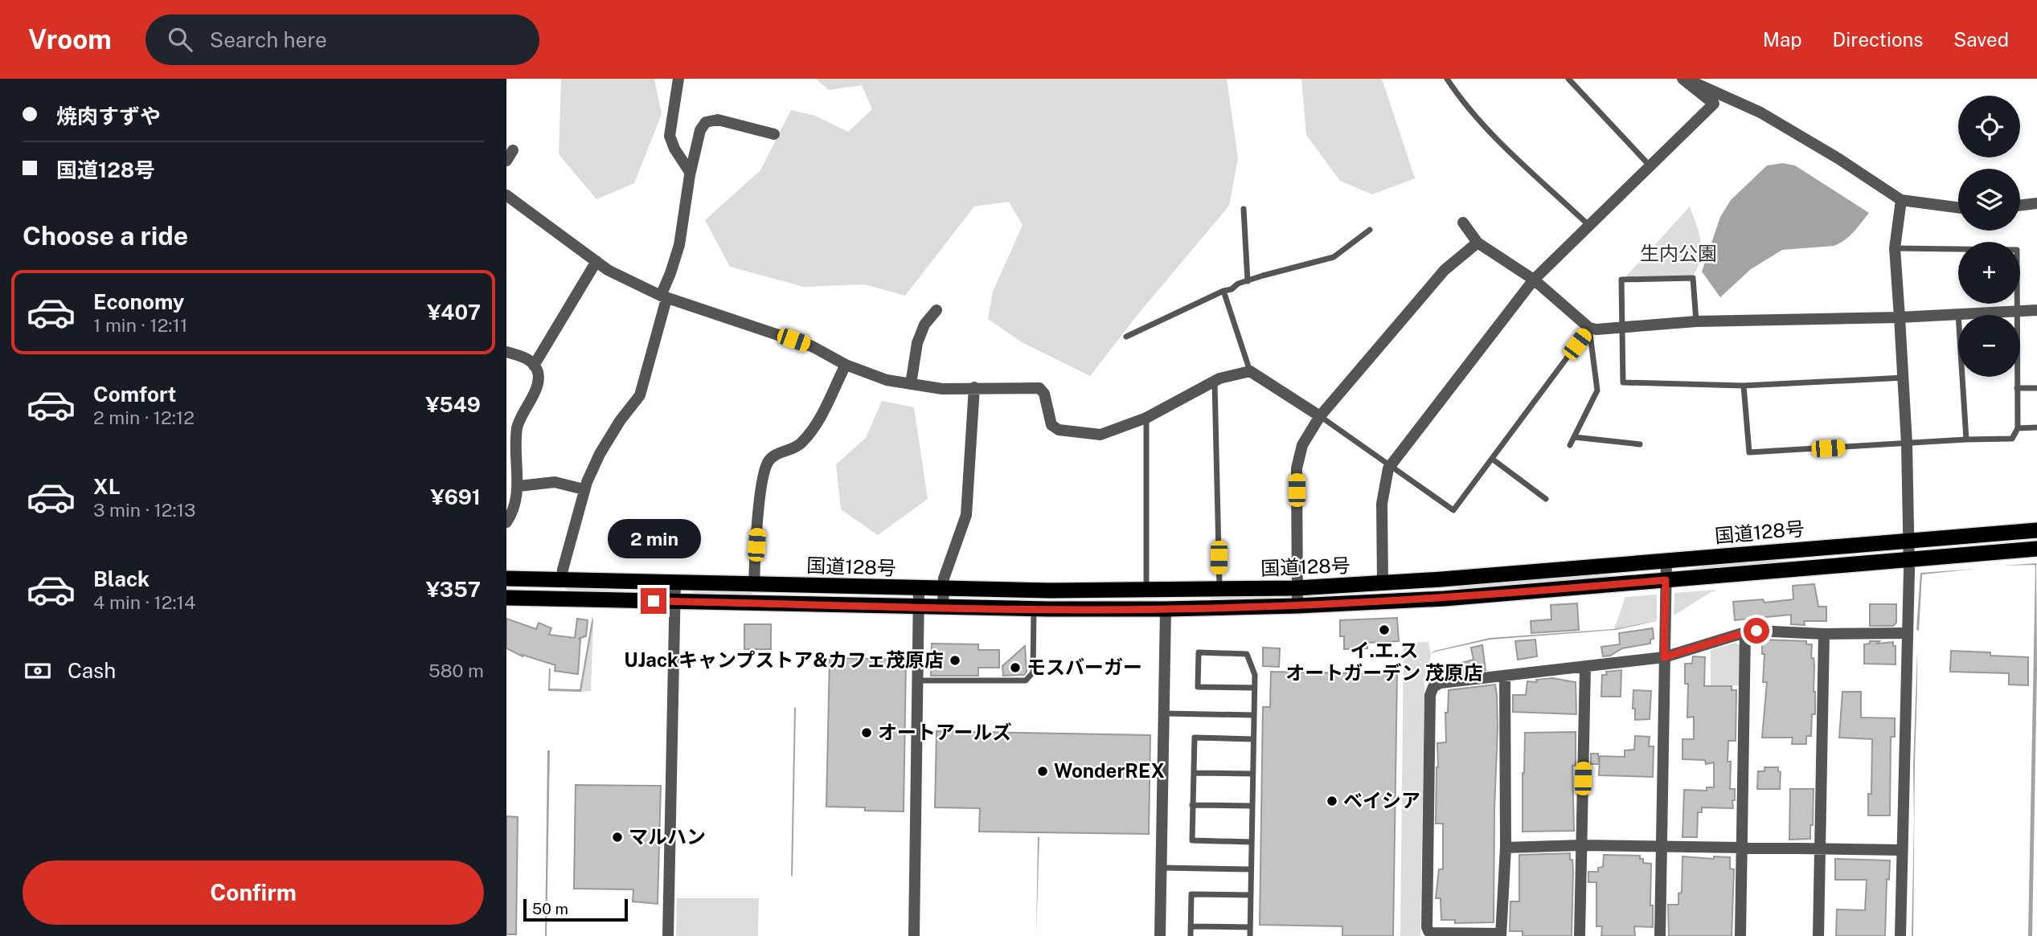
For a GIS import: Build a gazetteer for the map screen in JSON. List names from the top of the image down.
{
  "streets": {
    "highway": ["国道128号"]
  },
  "parks": ["生内公園"],
  "places": [
    "イ.エ.ス オートガーデン 茂原店",
    "UJackキャンプストア&カフェ茂原店",
    "モスバーガー",
    "オートアールズ",
    "WonderREX",
    "ベイシア",
    "マルハン"
  ],
  "scale_bar": "50 m",
  "page": {
    "header": "Vroom",
    "search": "Search here",
    "nav": ["Map", "Directions", "Saved"],
    "banner": ["焼肉すずや", "国道128号"],
    "map_buttons": ["+", "−"],
    "heading": "Choose a ride",
    "list": [
      {
        "name": "Economy",
        "note": "1 min · 12:11",
        "value": "¥407"
      },
      {
        "name": "Comfort",
        "note": "2 min · 12:12",
        "value": "¥549"
      },
      {
        "name": "XL",
        "note": "3 min · 12:13",
        "value": "¥691"
      },
      {
        "name": "Black",
        "note": "4 min · 12:14",
        "value": "¥357"
      }
    ],
    "bubble": "2 min",
    "pay": ["Cash", "580 m"],
    "buttons": "Confirm",
    "scale": "50 m"
  }
}
